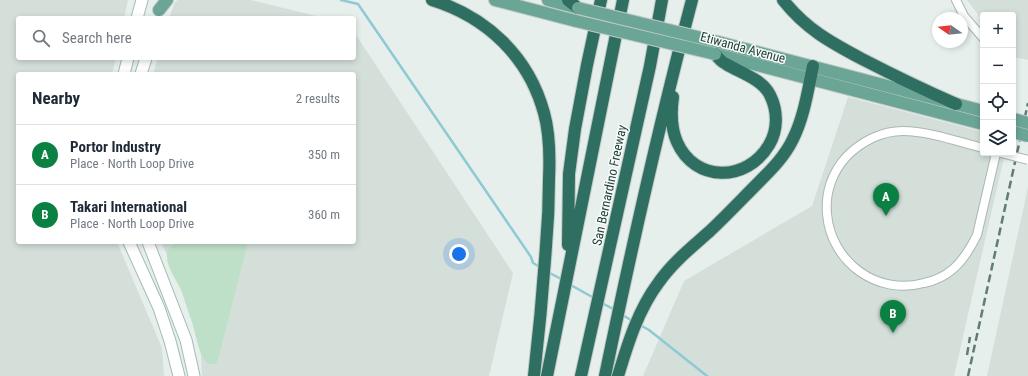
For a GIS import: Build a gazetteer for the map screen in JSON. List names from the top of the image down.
{
  "streets": {
    "highway": ["San Bernardino Freeway"],
    "main road": ["Etiwanda Avenue"]
  },
  "north": "left",
  "page": {
    "map_buttons": ["+", "−"],
    "search": "Search here",
    "heading": ["Nearby", "2 results"],
    "list": [
      {
        "mark": "A",
        "name": "Portor Industry",
        "note": "Place · North Loop Drive",
        "value": "350 m"
      },
      {
        "mark": "B",
        "name": "Takari International",
        "note": "Place · North Loop Drive",
        "value": "360 m"
      }
    ],
    "pins": ["A", "B"]
  }
}
